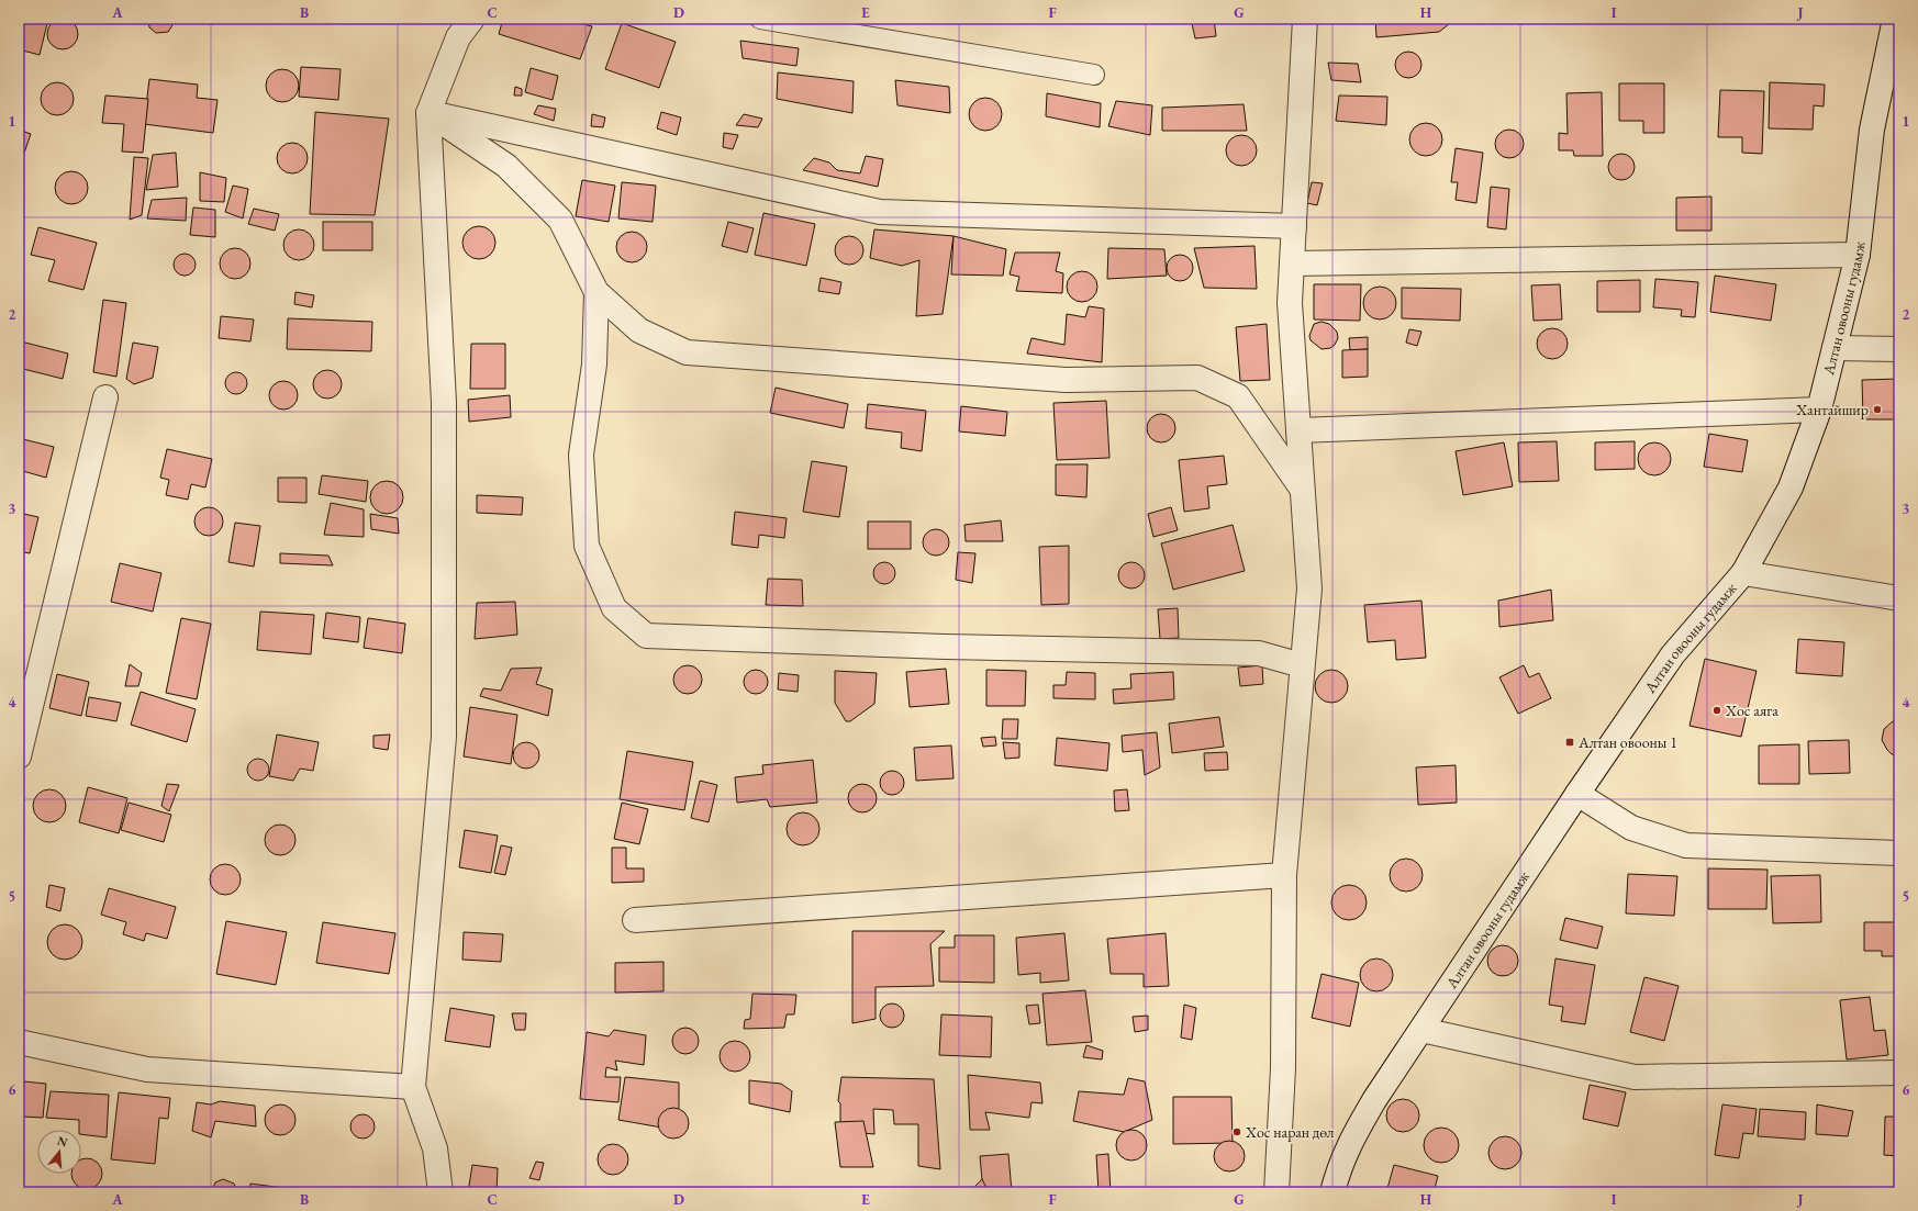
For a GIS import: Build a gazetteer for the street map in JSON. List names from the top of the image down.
{
  "streets": {
    "street": ["Алтан овооны гудамж"]
  },
  "places": {
    "other": ["Хантайшир", "Хос аяга", "Хос наран дөл"],
    "transit": ["Алтан овооны 1"]
  },
  "north": "top",
  "grid": {
    "columns": [
      "A",
      "B",
      "C",
      "D",
      "E",
      "F",
      "G",
      "H",
      "I",
      "J"
    ],
    "rows": [
      "1",
      "2",
      "3",
      "4",
      "5",
      "6"
    ]
  }
}
